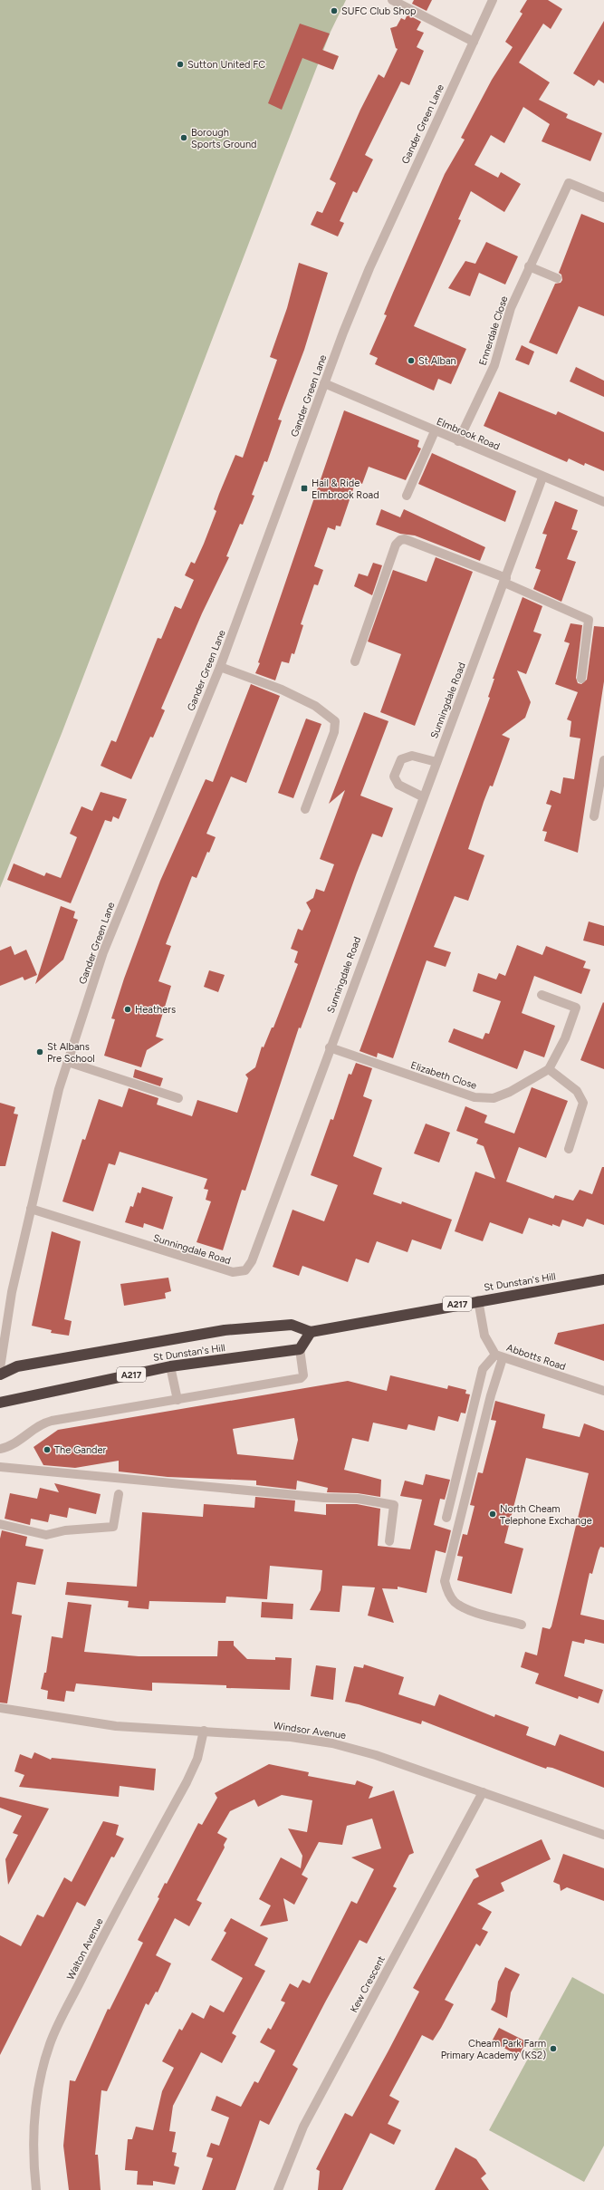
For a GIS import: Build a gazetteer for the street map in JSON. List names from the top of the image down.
{
  "streets": {
    "highway": ["St Dunstan's Hill", "A217"],
    "street": [
      "Gander Green Lane",
      "Ennerdale Close",
      "Elmbrook Road",
      "Sunningdale Road",
      "Elizabeth Close",
      "Abbotts Road",
      "Windsor Avenue",
      "Walton Avenue",
      "Kew Crescent"
    ]
  },
  "crossings": [
    ["Gander Green Lane", "Elmbrook Road"],
    ["Gander Green Lane", "Sunningdale Road"],
    ["Ennerdale Close", "Elmbrook Road"],
    ["Elmbrook Road", "Sunningdale Road"],
    ["Sunningdale Road", "Elizabeth Close"],
    ["St Dunstan's Hill", "Abbotts Road"],
    ["Windsor Avenue", "Walton Avenue"],
    ["Windsor Avenue", "Kew Crescent"]
  ],
  "places": {
    "other": [
      "SUFC Club Shop",
      "Sutton United FC",
      "Borough Sports Ground",
      "St Alban",
      "Heathers",
      "St Albans Pre School",
      "The Gander",
      "North Cheam Telephone Exchange",
      "Cheam Park Farm Primary Academy (KS2)"
    ],
    "transit": ["Hail & Ride Elmbrook Road"]
  }
}
